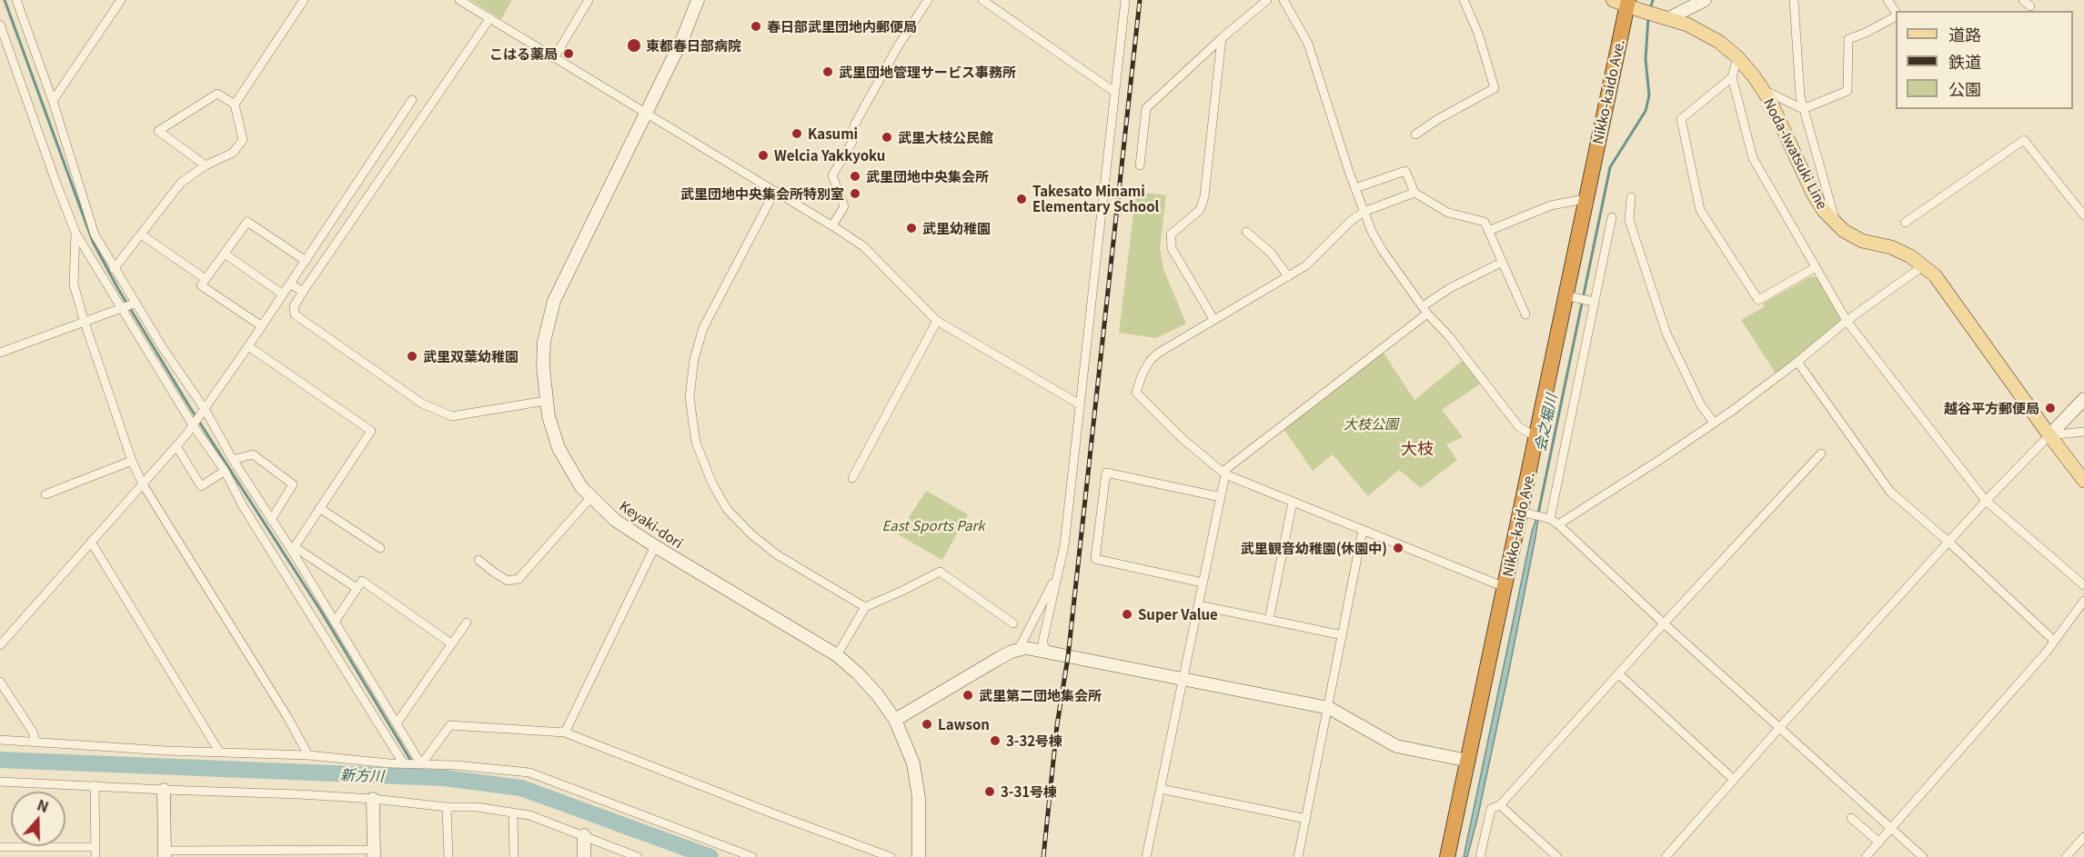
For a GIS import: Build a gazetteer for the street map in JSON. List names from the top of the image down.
{
  "streets": {
    "highway": ["Nikko-kaido Ave."],
    "main road": ["Noda-Iwatsuki Line"],
    "street": ["Keyaki-dori"]
  },
  "crossings": [
    ["Nikko-kaido Ave.", "Noda-Iwatsuki Line"]
  ],
  "districts": ["大枝"],
  "water": ["会之堀川", "新方川"],
  "parks": ["大枝公園", "East Sports Park"],
  "places": [
    "春日部武里団地内郵便局",
    "東都春日部病院",
    "こはる薬局",
    "武里団地管理サービス事務所",
    "Kasumi",
    "武里大枝公民館",
    "Welcia Yakkyoku",
    "武里団地中央集会所",
    "武里団地中央集会所特別室",
    "Takesato Minami Elementary School",
    "武里幼稚園",
    "武里双葉幼稚園",
    "越谷平方郵便局",
    "武里観音幼稚園(休園中)",
    "Super Value",
    "武里第二団地集会所",
    "Lawson",
    "3-32号棟",
    "3-31号棟"
  ],
  "legend": ["道路", "鉄道", "公園"],
  "north": "top"
}
